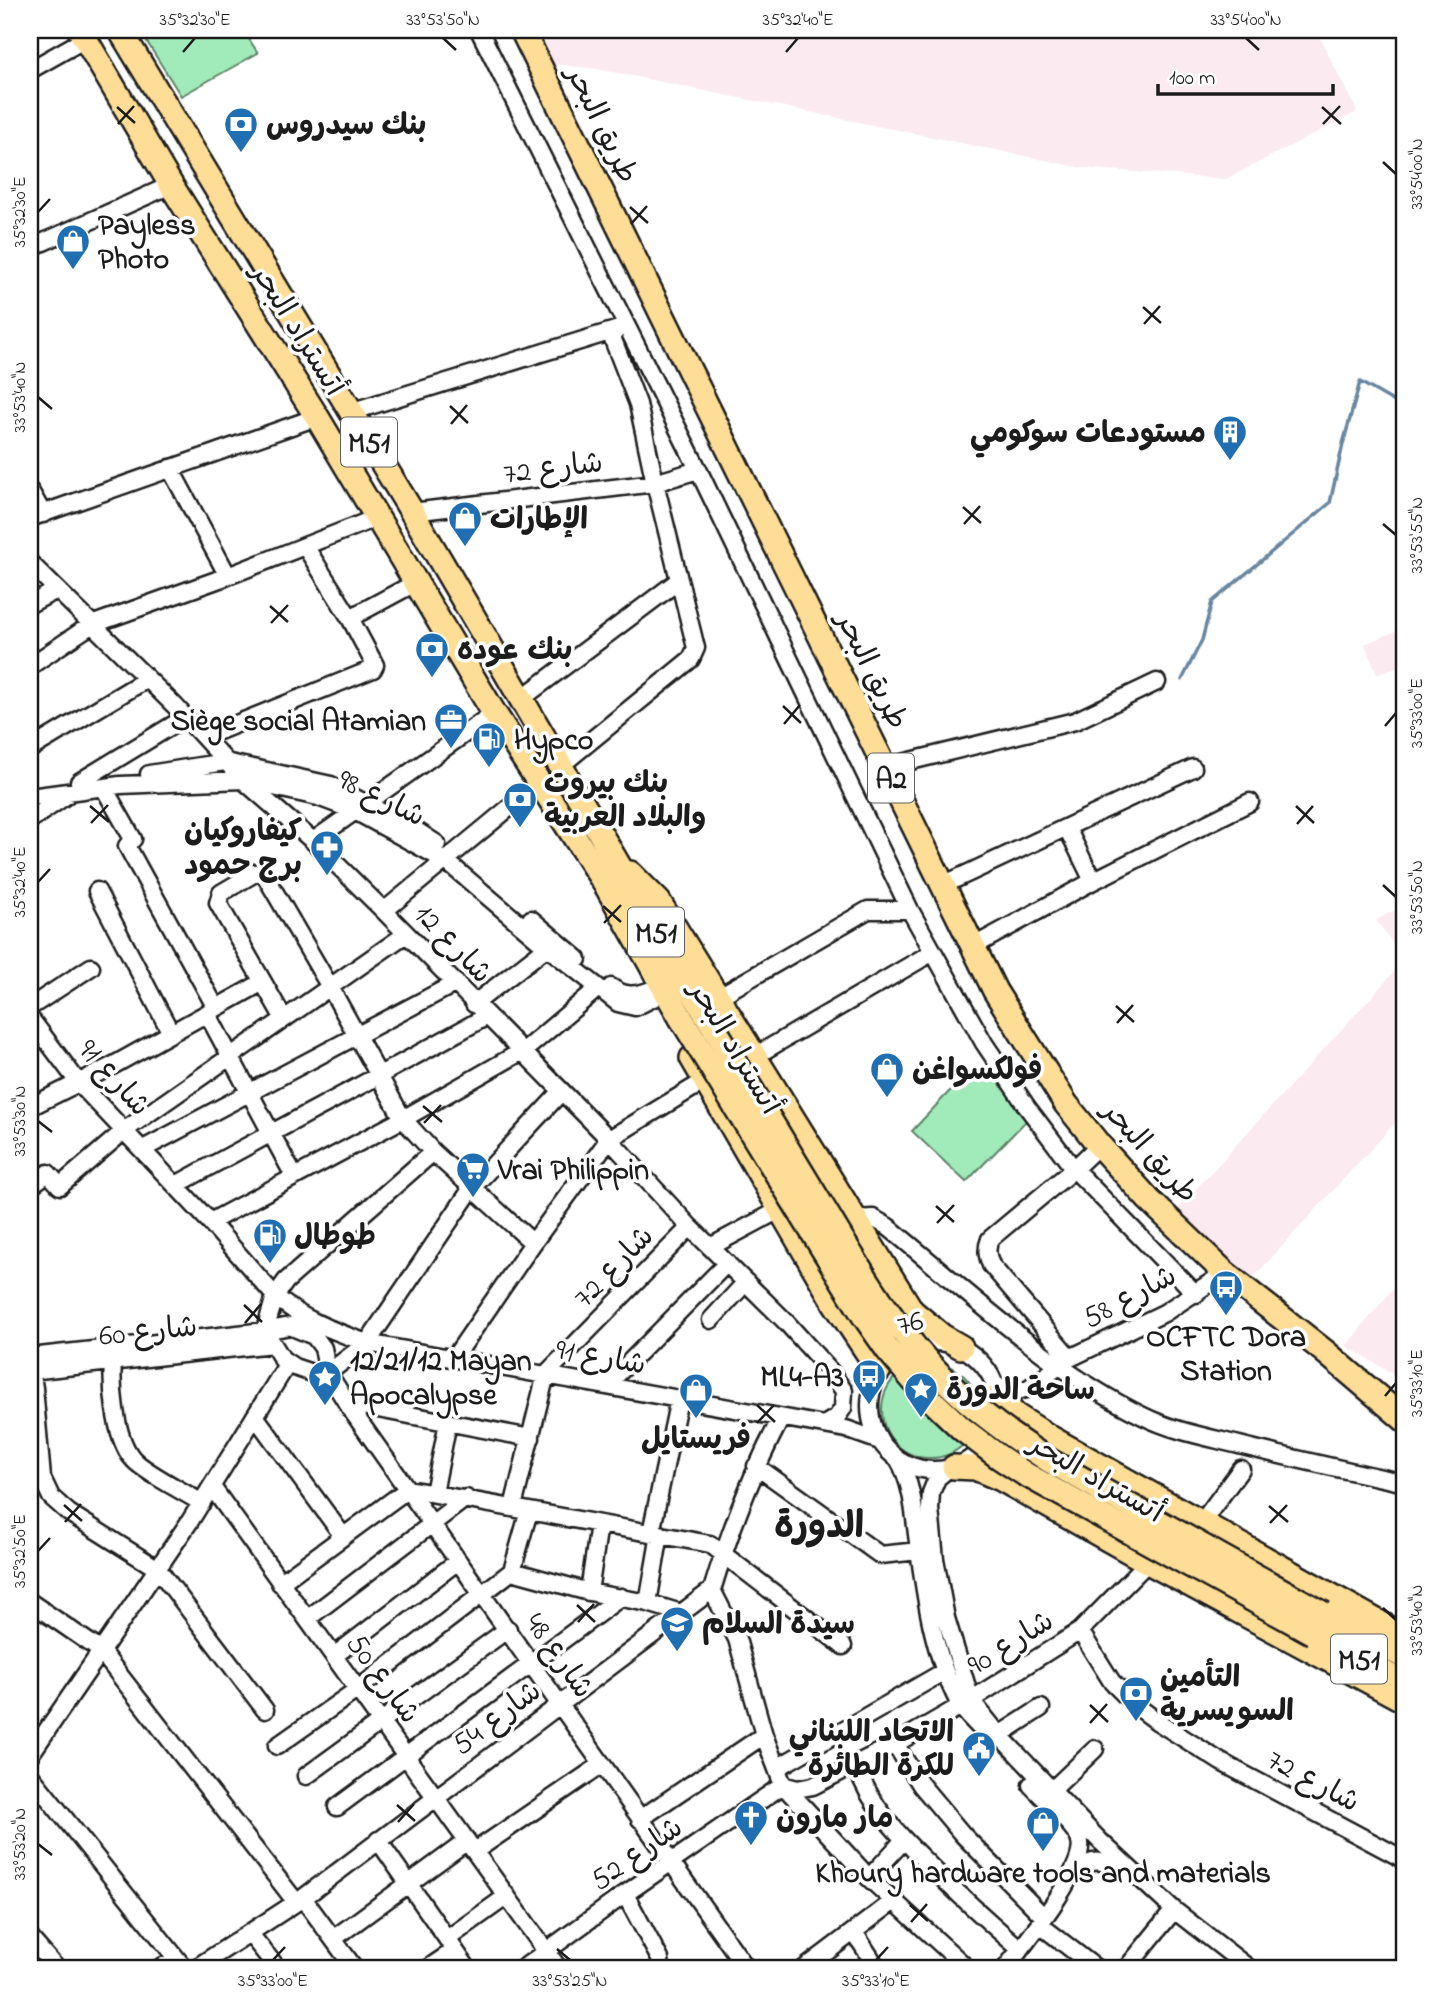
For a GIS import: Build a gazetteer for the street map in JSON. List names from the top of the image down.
{
  "streets": {
    "highway": [
      "طريق البحر",
      "أتستراد البحر",
      "M51",
      "A2"
    ],
    "street": [
      "شارع 72",
      "شارع 98",
      "شارع 12",
      "شارع 91",
      "شارع 58",
      "76",
      "شارع 60",
      "شارع 90",
      "شارع 48",
      "شارع 50",
      "شارع 54",
      "شارع 52"
    ]
  },
  "crossings": [
    ["طريق البحر", "شارع 58"],
    ["أتستراد البحر", "شارع 72"],
    ["شارع 72", "شارع 12"],
    ["شارع 72", "شارع 91"],
    ["شارع 72", "شارع 90"],
    ["شارع 98", "شارع 12"],
    ["شارع 91", "شارع 58"],
    ["شارع 91", "76"],
    ["شارع 58", "76"],
    ["شارع 60", "شارع 48"],
    ["شارع 90", "شارع 52"],
    ["شارع 48", "شارع 54"],
    ["شارع 48", "شارع 52"],
    ["شارع 50", "شارع 54"],
    ["شارع 50", "شارع 52"]
  ],
  "districts": ["الدورة"],
  "places": {
    "bank": [
      "بنك سيدروس",
      "بنك عوده",
      "بنك بيروت والبلاد العربية",
      "التأمين السويسرية"
    ],
    "shop": [
      "Payless Photo",
      "الإطارات",
      "فولكسواغن",
      "فريستايل",
      "Khoury hardware tools and materials"
    ],
    "building": ["مستودعات سوكومي"],
    "office": ["Siège social Atamian"],
    "fuel station": ["Hypco", "طوطال"],
    "pharmacy": ["كيفاروكيان برج حمود"],
    "supermarket": ["Vrai Philippin"],
    "bus stop": ["OCFTC Dora Station", "ML4-A3"],
    "place": ["12/21/12 Mayan Apocalypse", "ساحة الدورة"],
    "school or university": ["سيدة السلام"],
    "public building": ["الاتحاد اللبناني للكرة الطائرة"],
    "church": ["مار مارون"]
  },
  "scale_bar": "100 m",
  "coordinates": [
    "35°32'30\"E",
    "33°53'50\"N",
    "35°32'40\"E",
    "33°54'00\"N",
    "33°53'40\"N",
    "33°53'55\"N",
    "35°33'00\"E",
    "33°53'30\"N",
    "35°33'10\"E",
    "35°32'50\"E",
    "33°53'20\"N",
    "33°53'25\"N"
  ]
}
